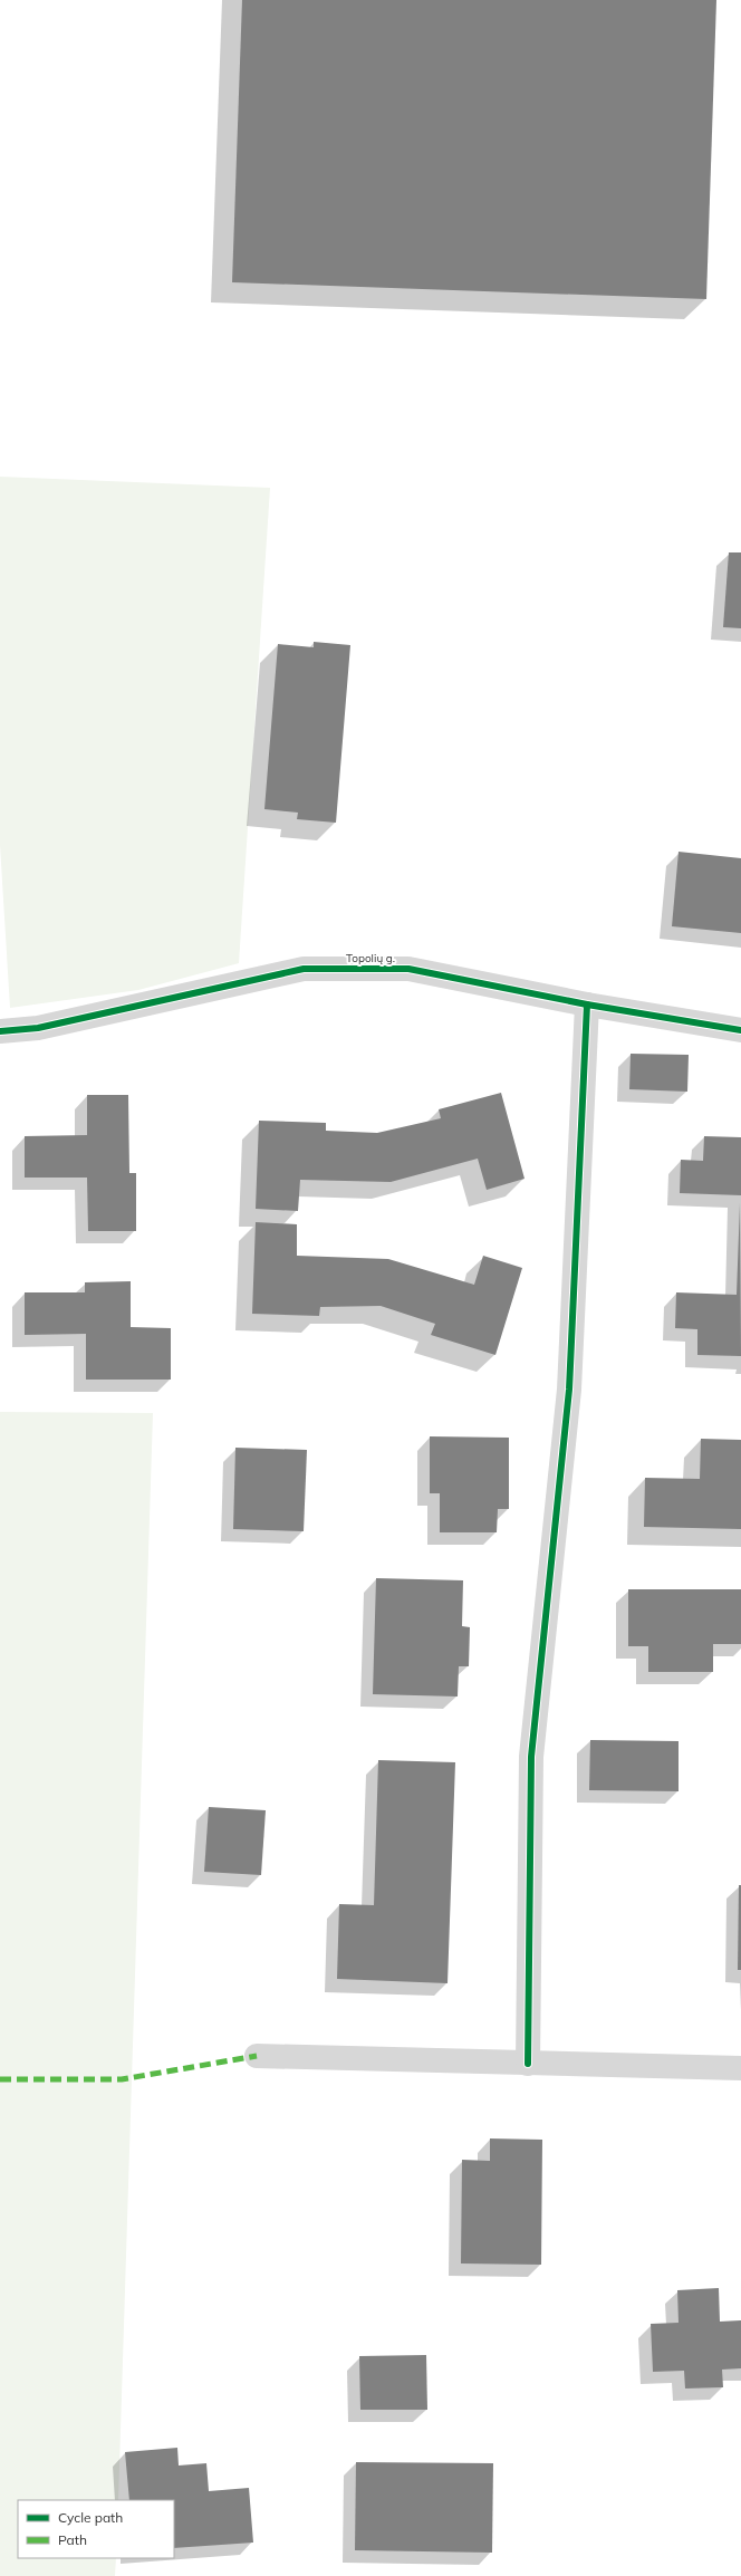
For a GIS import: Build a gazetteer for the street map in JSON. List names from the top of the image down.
{
  "streets": {
    "street": ["Topolių g."]
  },
  "legend": ["Cycle path", "Path"]
}
